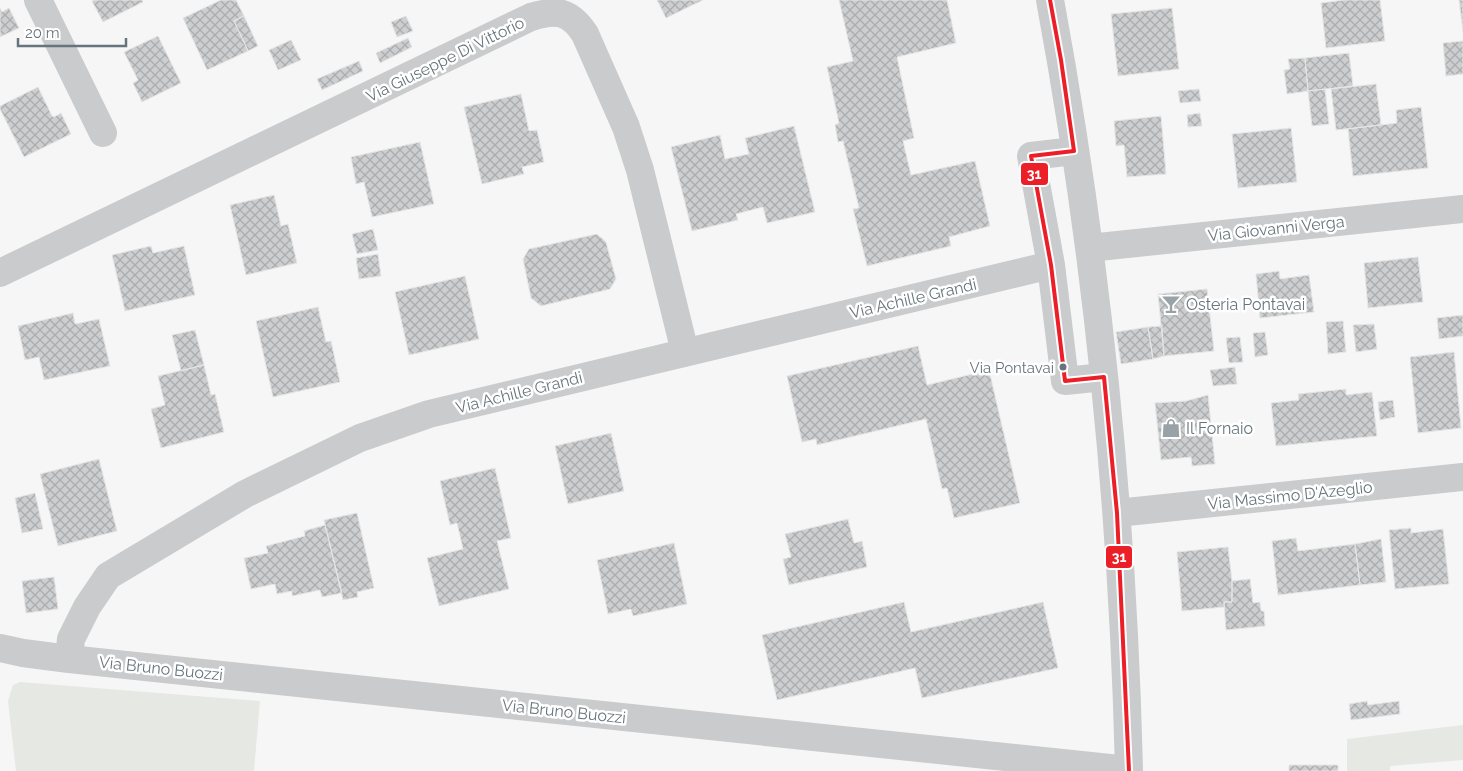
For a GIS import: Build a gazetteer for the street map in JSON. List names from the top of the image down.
{
  "streets": {
    "street": [
      "Via Giuseppe Di Vittorio",
      "Via Giovanni Verga",
      "Via Achille Grandi",
      "Via Massimo D'Azeglio",
      "Via Bruno Buozzi"
    ]
  },
  "crossings": [
    ["Via Giuseppe Di Vittorio", "Via Achille Grandi"],
    ["Via Achille Grandi", "Via Bruno Buozzi"]
  ],
  "places": {
    "bar": ["Osteria Pontavai"],
    "other": ["Via Pontavai"],
    "shop": ["Il Fornaio"]
  },
  "lines": ["transit line 31"],
  "scale_bar": "20 m"
}
